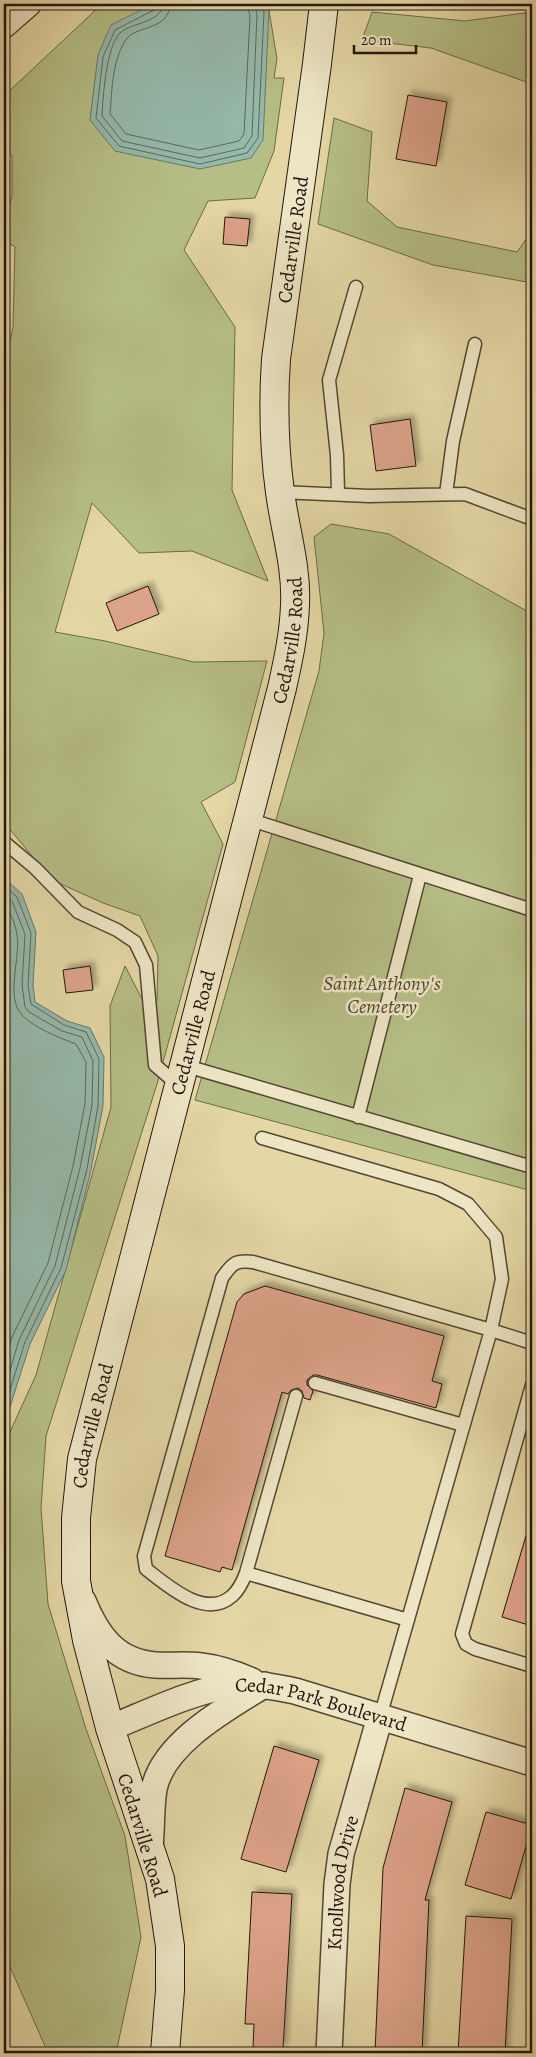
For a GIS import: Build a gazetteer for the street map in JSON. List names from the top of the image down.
{
  "streets": {
    "main road": ["Cedarville Road"],
    "street": ["Cedar Park Boulevard", "Knollwood Drive"]
  },
  "crossings": [
    ["Cedarville Road", "Cedar Park Boulevard"],
    ["Cedar Park Boulevard", "Knollwood Drive"]
  ],
  "parks": ["Saint Anthony's Cemetery"],
  "scale_bar": "20 m"
}
